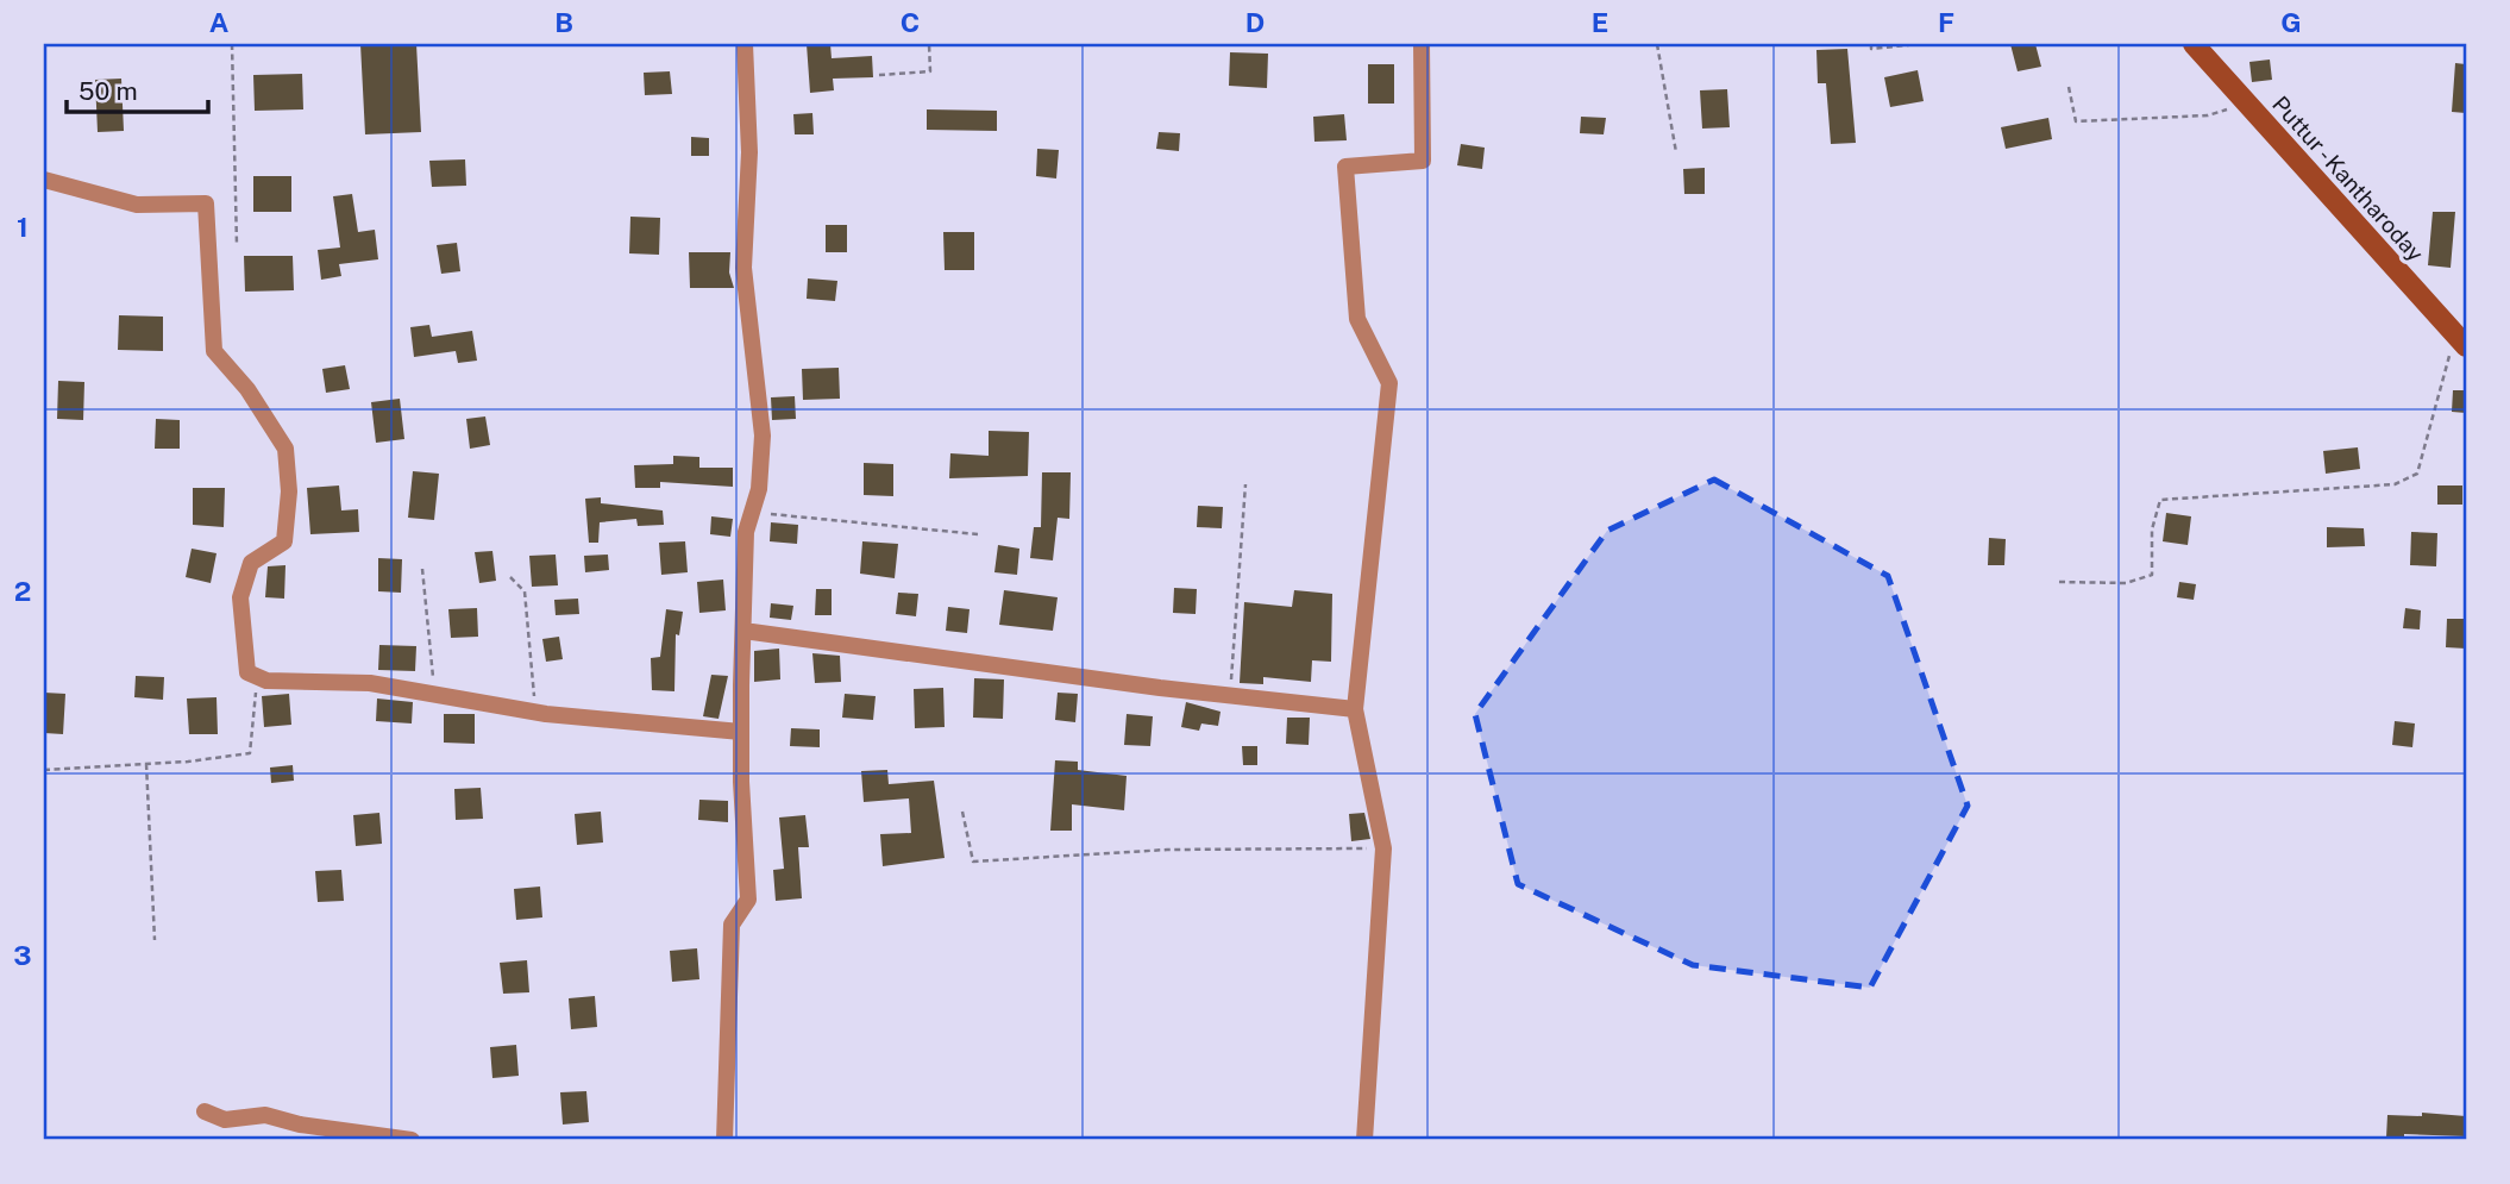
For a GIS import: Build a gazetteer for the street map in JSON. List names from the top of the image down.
{
  "streets": {
    "main road": ["Puttur - Kantharoday"]
  },
  "scale_bar": "50 m",
  "grid": {
    "columns": [
      "A",
      "B",
      "C",
      "D",
      "E",
      "F",
      "G"
    ],
    "rows": ["1", "2", "3"]
  }
}
